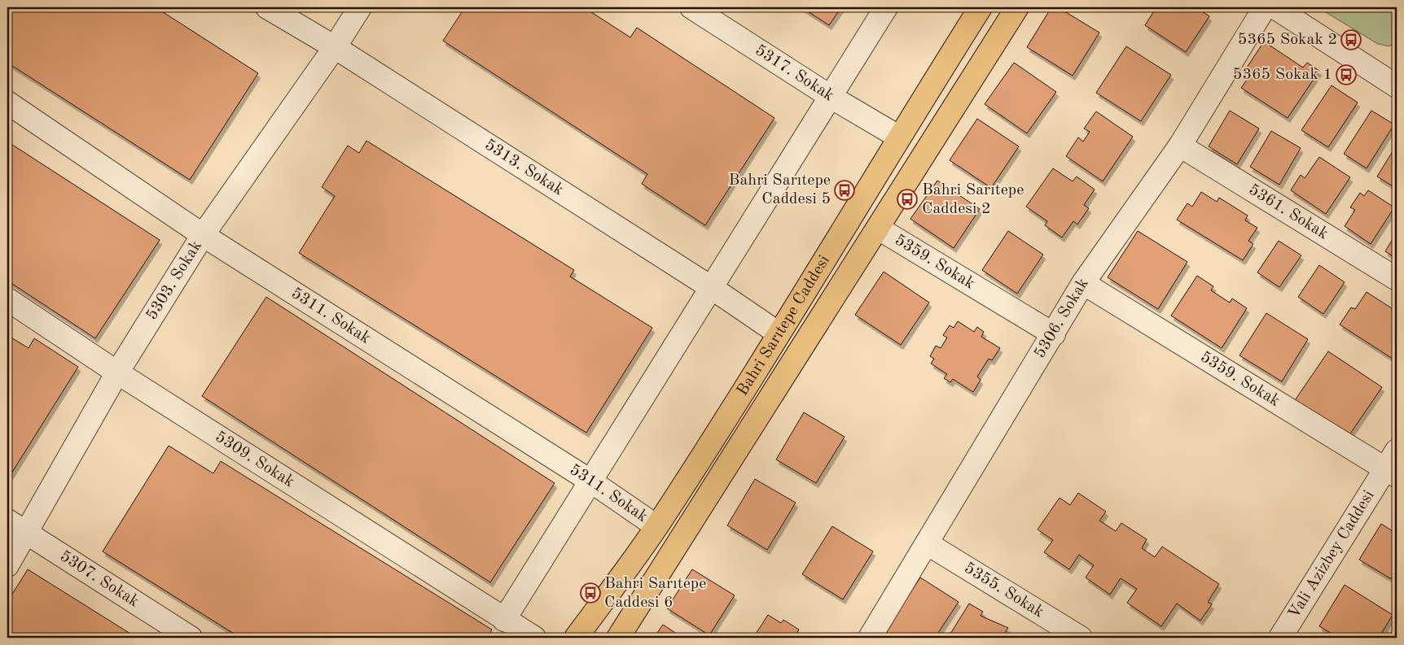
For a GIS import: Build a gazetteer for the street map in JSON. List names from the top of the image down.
{
  "streets": {
    "main road": ["Bahri Sarıtepe Caddesi"],
    "street": [
      "5317. Sokak",
      "5313. Sokak",
      "5361. Sokak",
      "5359. Sokak",
      "5303. Sokak",
      "5311. Sokak",
      "5306. Sokak",
      "5309. Sokak",
      "Vali Azizbey Caddesi",
      "5307. Sokak",
      "5355. Sokak"
    ]
  },
  "crossings": [
    ["5317. Sokak", "Bahri Sarıtepe Caddesi"],
    ["5313. Sokak", "5303. Sokak"],
    ["5313. Sokak", "Bahri Sarıtepe Caddesi"],
    ["5361. Sokak", "5306. Sokak"],
    ["5359. Sokak", "5306. Sokak"],
    ["5359. Sokak", "Bahri Sarıtepe Caddesi"],
    ["5359. Sokak", "Vali Azizbey Caddesi"],
    ["5303. Sokak", "5311. Sokak"],
    ["5303. Sokak", "5309. Sokak"],
    ["5303. Sokak", "5307. Sokak"],
    ["5311. Sokak", "Bahri Sarıtepe Caddesi"],
    ["5306. Sokak", "5355. Sokak"]
  ],
  "places": {
    "bus stop": [
      "5365 Sokak 2",
      "5365 Sokak 1",
      "Bahri Sarıtepe Caddesi 5",
      "Bahri Sarıtepe Caddesi 2",
      "Bahri Sarıtepe Caddesi 6"
    ]
  }
}
